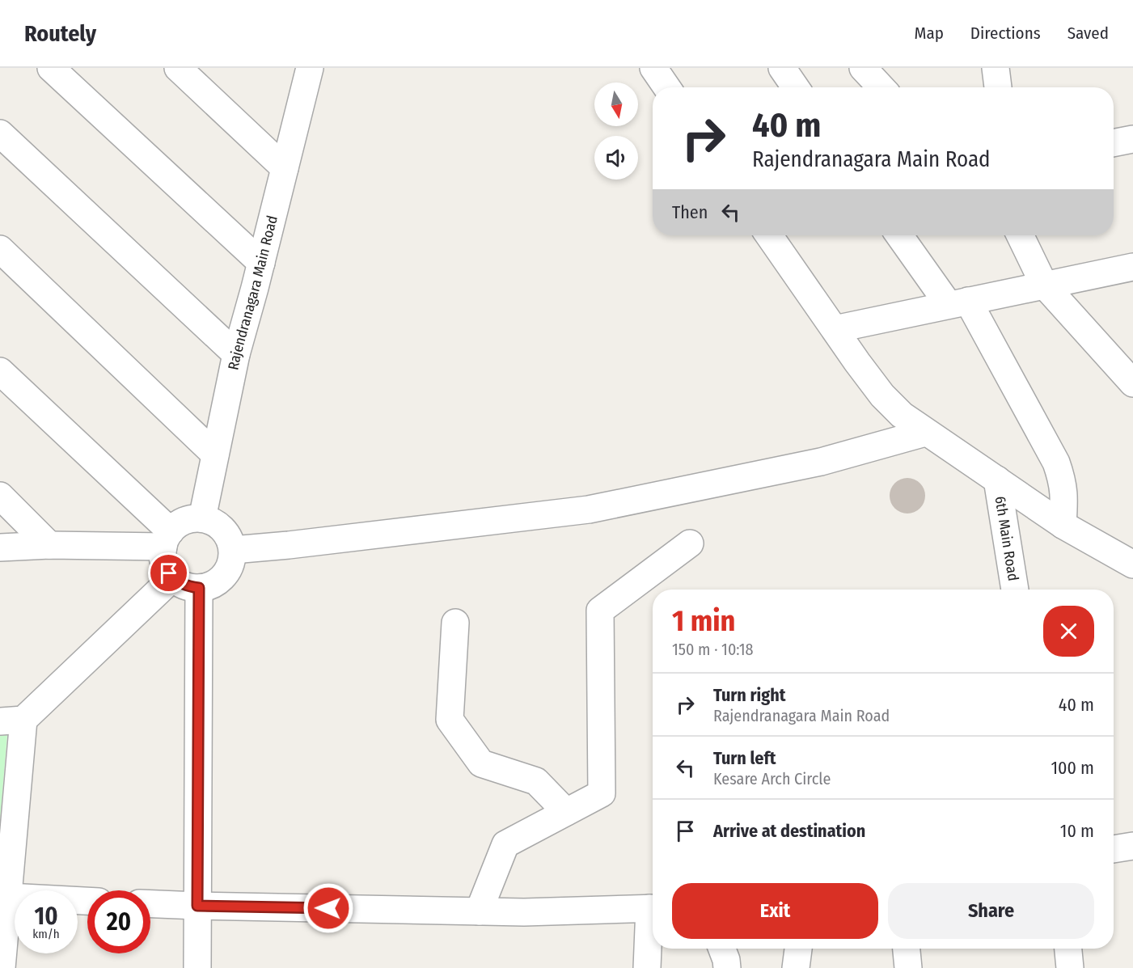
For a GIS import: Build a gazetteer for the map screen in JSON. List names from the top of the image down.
{
  "streets": {
    "street": ["Rajendranagara Main Road", "6th Main Road"]
  },
  "north": "bottom",
  "page": {
    "header": "Routely",
    "nav": ["Map", "Directions", "Saved"],
    "turn": ["40 m", "Rajendranagara Main Road"],
    "then": "Then",
    "heading": ["1 min", "150 m · 10:18"],
    "list": [
      {
        "name": "Turn right",
        "note": "Rajendranagara Main Road",
        "value": "40 m"
      },
      {
        "name": "Turn left",
        "note": "Kesare Arch Circle",
        "value": "100 m"
      },
      {
        "name": "Arrive at destination",
        "value": "10 m"
      }
    ],
    "buttons": ["Exit", "Share"],
    "speed": "10 km/h",
    "limit": "20"
  }
}
